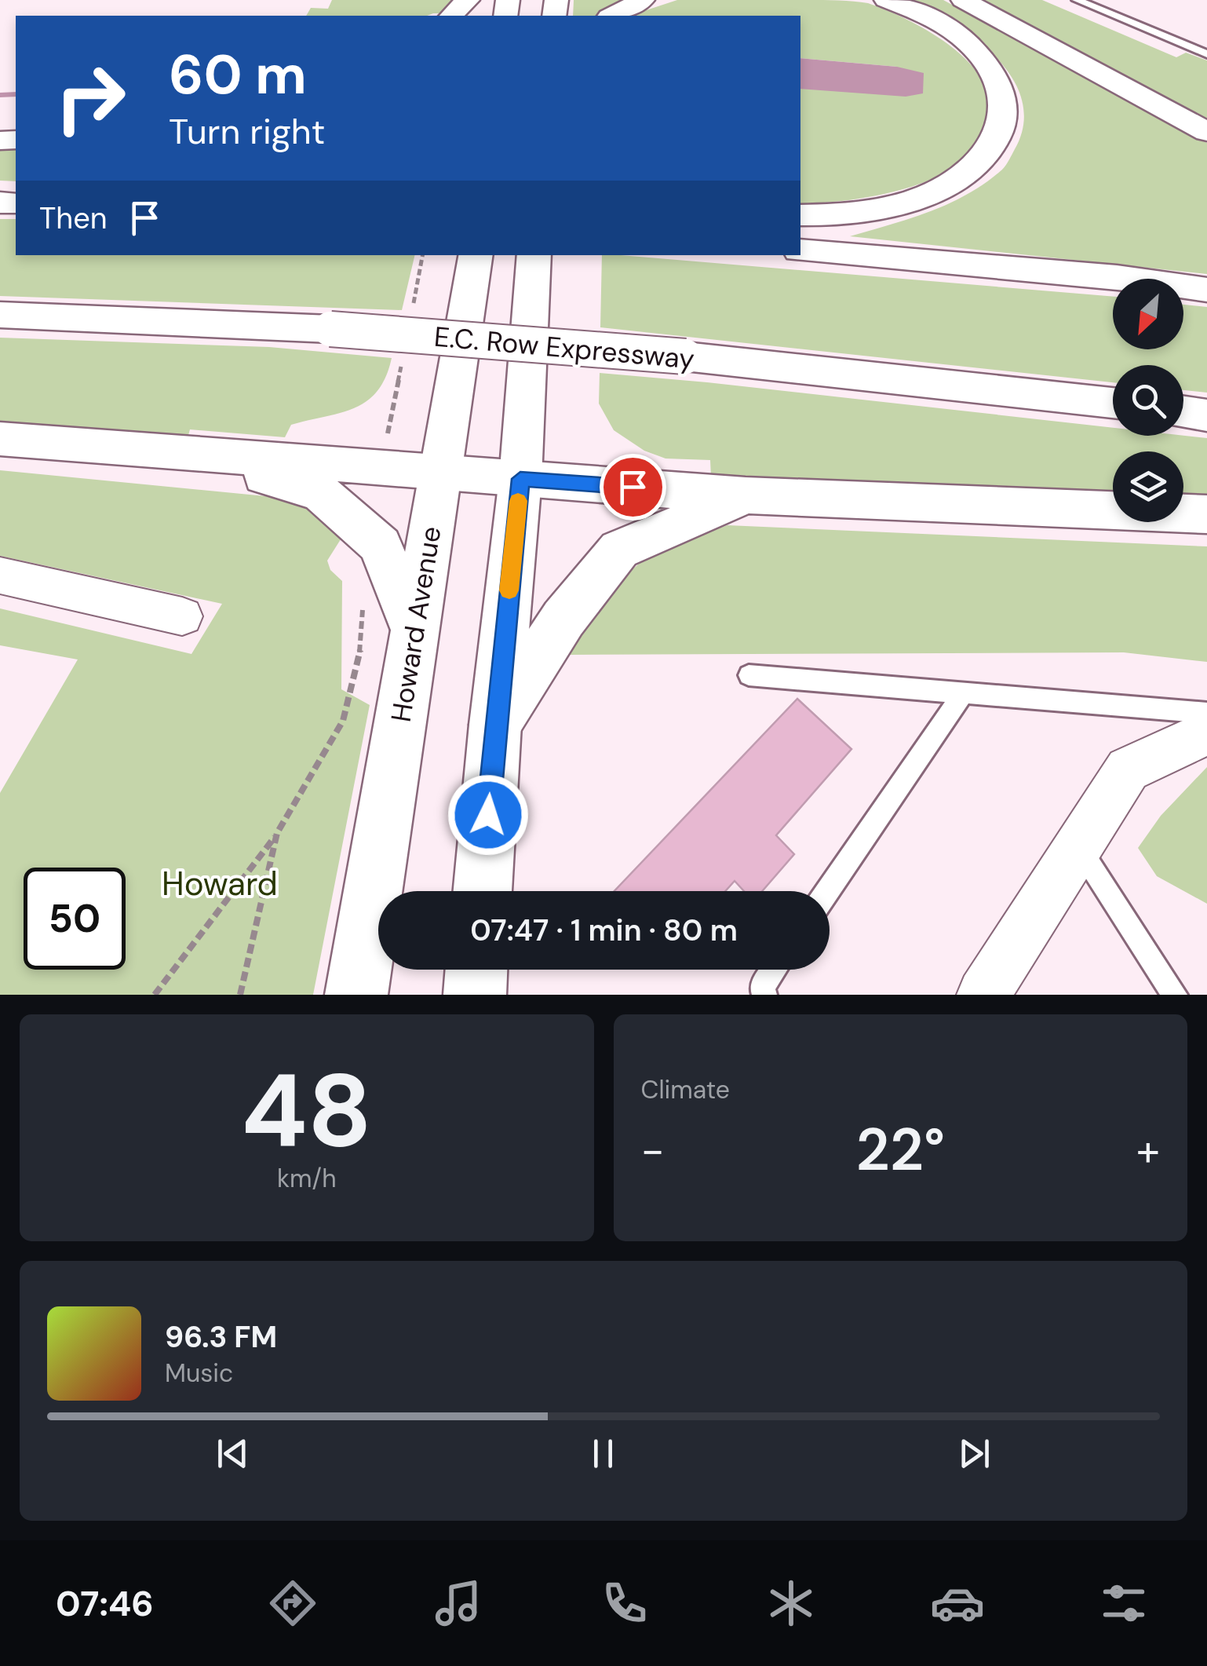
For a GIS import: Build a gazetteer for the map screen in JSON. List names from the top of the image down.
{
  "streets": {
    "main road": ["E.C. Row Expressway", "Howard Avenue"]
  },
  "parks": ["Howard"],
  "north": "bottom left",
  "page": {
    "turn": ["60 m", "Turn right"],
    "then": "Then",
    "limit": "50",
    "trip": "07:47 · 1 min · 80 m",
    "tile": [
      ["48", "km/h"],
      "Climate"
    ],
    "heat": ["−", "22°", "+"],
    "song": ["96.3 FM", "Music"],
    "tabs": "07:46"
  }
}
